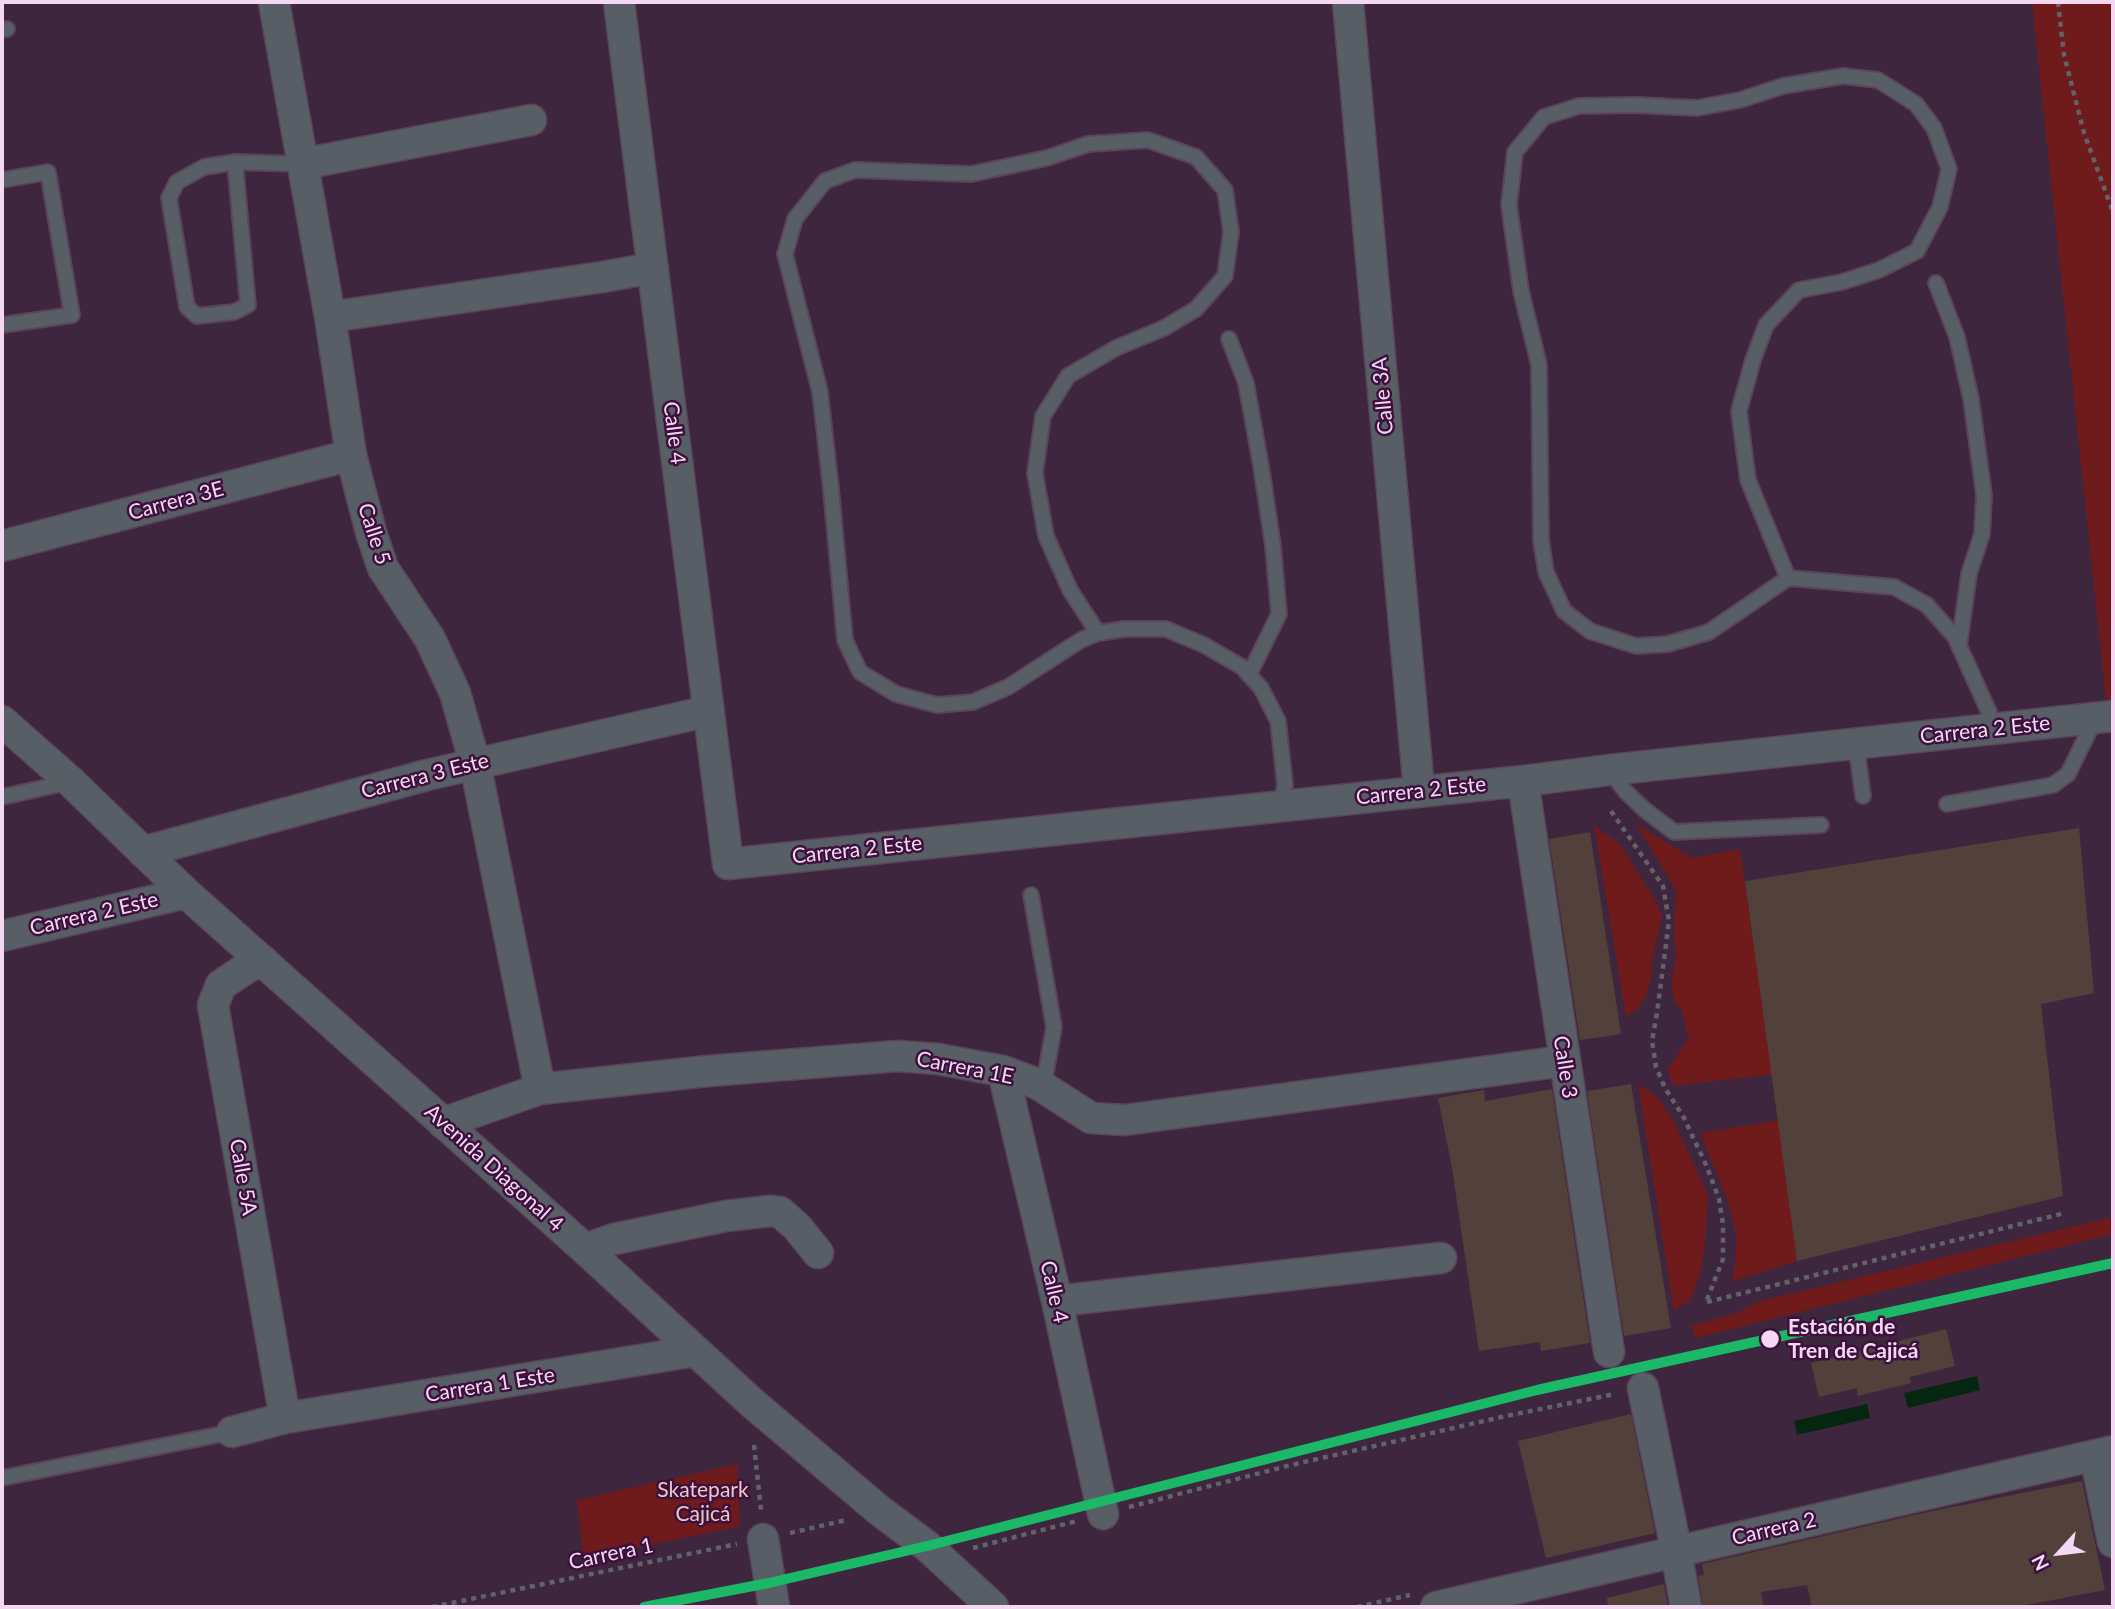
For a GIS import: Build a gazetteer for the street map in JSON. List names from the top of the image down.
{
  "streets": {
    "street": [
      "Calle 3A",
      "Calle 4",
      "Carrera 3E",
      "Calle 5",
      "Carrera 2 Este",
      "Carrera 3 Este",
      "Calle 3",
      "Carrera 1E",
      "Avenida Diagonal 4",
      "Calle 5A",
      "Carrera 1 Este",
      "Carrera 2"
    ],
    "path": ["Carrera 1"]
  },
  "crossings": [
    ["Calle 3A", "Carrera 2 Este"],
    ["Calle 4", "Carrera 2 Este"],
    ["Calle 4", "Carrera 3 Este"],
    ["Calle 4", "Carrera 1E"],
    ["Carrera 3E", "Calle 5"],
    ["Calle 5", "Carrera 3 Este"],
    ["Calle 5", "Carrera 1E"],
    ["Carrera 2 Este", "Calle 3"],
    ["Carrera 2 Este", "Avenida Diagonal 4"],
    ["Carrera 3 Este", "Avenida Diagonal 4"],
    ["Calle 3", "Carrera 1E"],
    ["Carrera 1E", "Avenida Diagonal 4"],
    ["Avenida Diagonal 4", "Calle 5A"],
    ["Avenida Diagonal 4", "Carrera 1 Este"],
    ["Calle 5A", "Carrera 1 Este"]
  ],
  "parks": ["Skatepark Cajicá"],
  "places": ["Estación de Tren de Cajicá"],
  "north": "bottom left"
}
